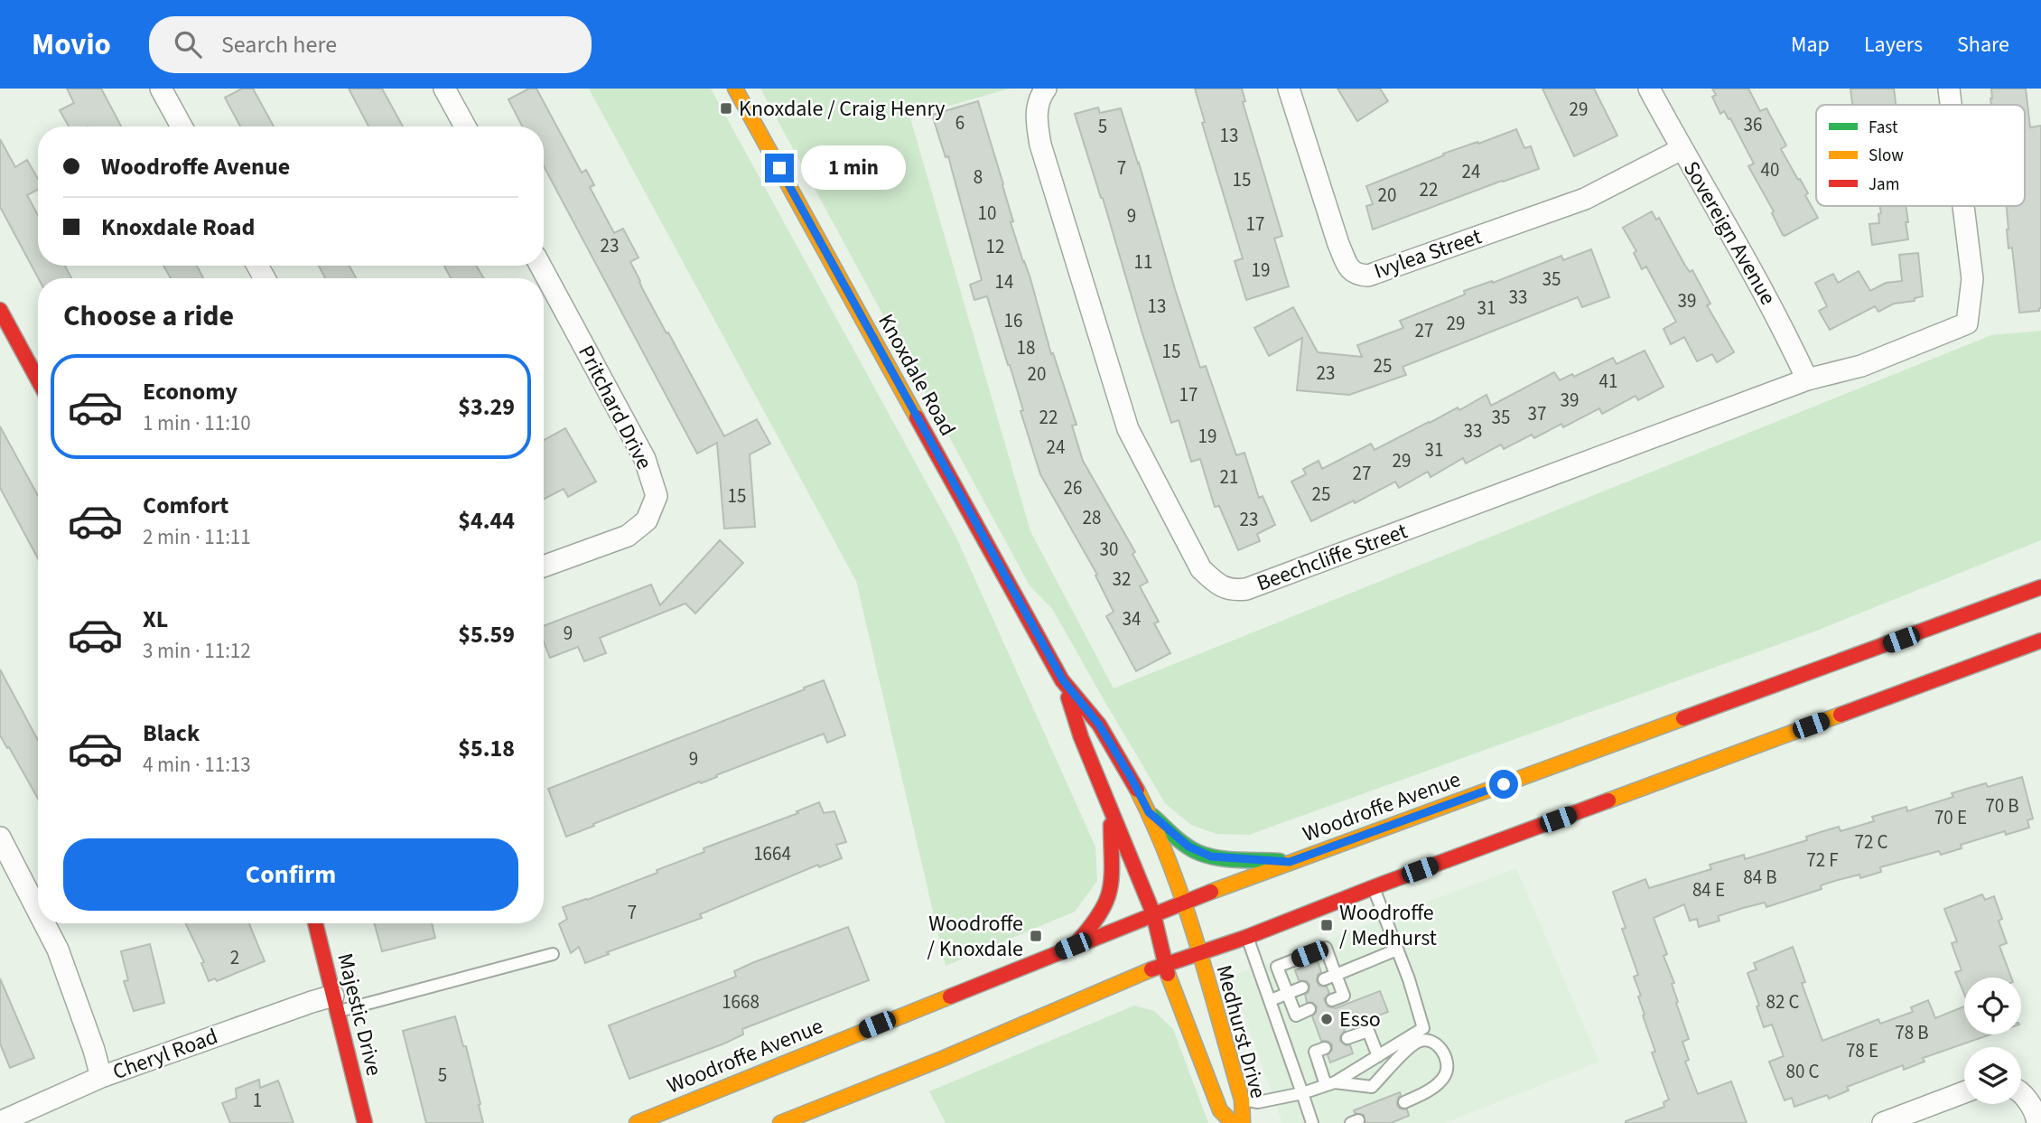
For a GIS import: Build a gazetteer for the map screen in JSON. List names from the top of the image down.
{
  "streets": {
    "main road": [
      "Knoxdale Road",
      "Woodroffe Avenue",
      "Majestic Drive",
      "Medhurst Drive"
    ],
    "street": [
      "Sovereign Avenue",
      "Ivylea Street",
      "Pritchard Drive",
      "Beechcliffe Street",
      "Cheryl Road"
    ]
  },
  "crossings": [
    ["Sovereign Avenue", "Ivylea Street"],
    ["Sovereign Avenue", "Beechcliffe Street"],
    ["Knoxdale Road", "Woodroffe Avenue"],
    ["Knoxdale Road", "Medhurst Drive"],
    ["Majestic Drive", "Cheryl Road"]
  ],
  "places": {
    "transit": ["Knoxdale / Craig Henry", "Woodroffe / Medhurst", "Woodroffe / Knoxdale"],
    "other": ["Esso"]
  },
  "house_numbers": [
    "29",
    "6",
    "36",
    "5",
    "13",
    "7",
    "40",
    "24",
    "8",
    "15",
    "22",
    "20",
    "10",
    "9",
    "17",
    "23",
    "12",
    "11",
    "19",
    "35",
    "14",
    "33",
    "39",
    "13",
    "31",
    "16",
    "29",
    "27",
    "18",
    "15",
    "25",
    "23",
    "20",
    "41",
    "17",
    "39",
    "37",
    "22",
    "35",
    "33",
    "19",
    "24",
    "31",
    "29",
    "27",
    "21",
    "26",
    "25",
    "15",
    "28",
    "23",
    "30",
    "32",
    "34",
    "9",
    "9",
    "70 B",
    "70 E",
    "72 C",
    "1664",
    "72 F",
    "84 B",
    "84 E",
    "7",
    "2",
    "1668",
    "82 C",
    "78 B",
    "78 E",
    "80 C",
    "5",
    "1"
  ],
  "legend": ["Fast", "Slow", "Jam"],
  "page": {
    "header": "Movio",
    "search": "Search here",
    "nav": ["Map", "Layers", "Share"],
    "banner": ["Woodroffe Avenue", "Knoxdale Road"],
    "bubble": "1 min",
    "heading": "Choose a ride",
    "list": [
      {
        "name": "Economy",
        "note": "1 min · 11:10",
        "value": "$3.29"
      },
      {
        "name": "Comfort",
        "note": "2 min · 11:11",
        "value": "$4.44"
      },
      {
        "name": "XL",
        "note": "3 min · 11:12",
        "value": "$5.59"
      },
      {
        "name": "Black",
        "note": "4 min · 11:13",
        "value": "$5.18"
      }
    ],
    "buttons": "Confirm"
  }
}
